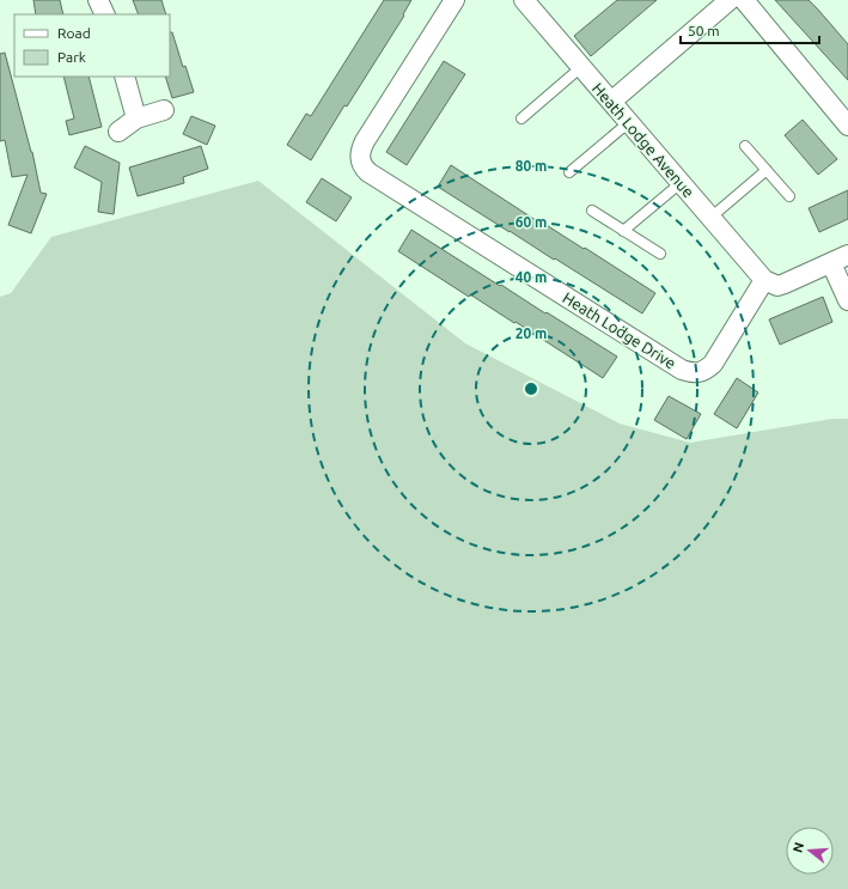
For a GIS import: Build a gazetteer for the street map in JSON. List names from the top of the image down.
{
  "streets": {
    "street": ["Heath Lodge Avenue", "Heath Lodge Drive"]
  },
  "crossings": [
    ["Heath Lodge Avenue", "Heath Lodge Drive"]
  ],
  "legend": ["Road", "Park"],
  "scale_bar": "50 m",
  "north": "left",
  "rings": [
    "80 m",
    "60 m",
    "40 m",
    "20 m"
  ]
}
